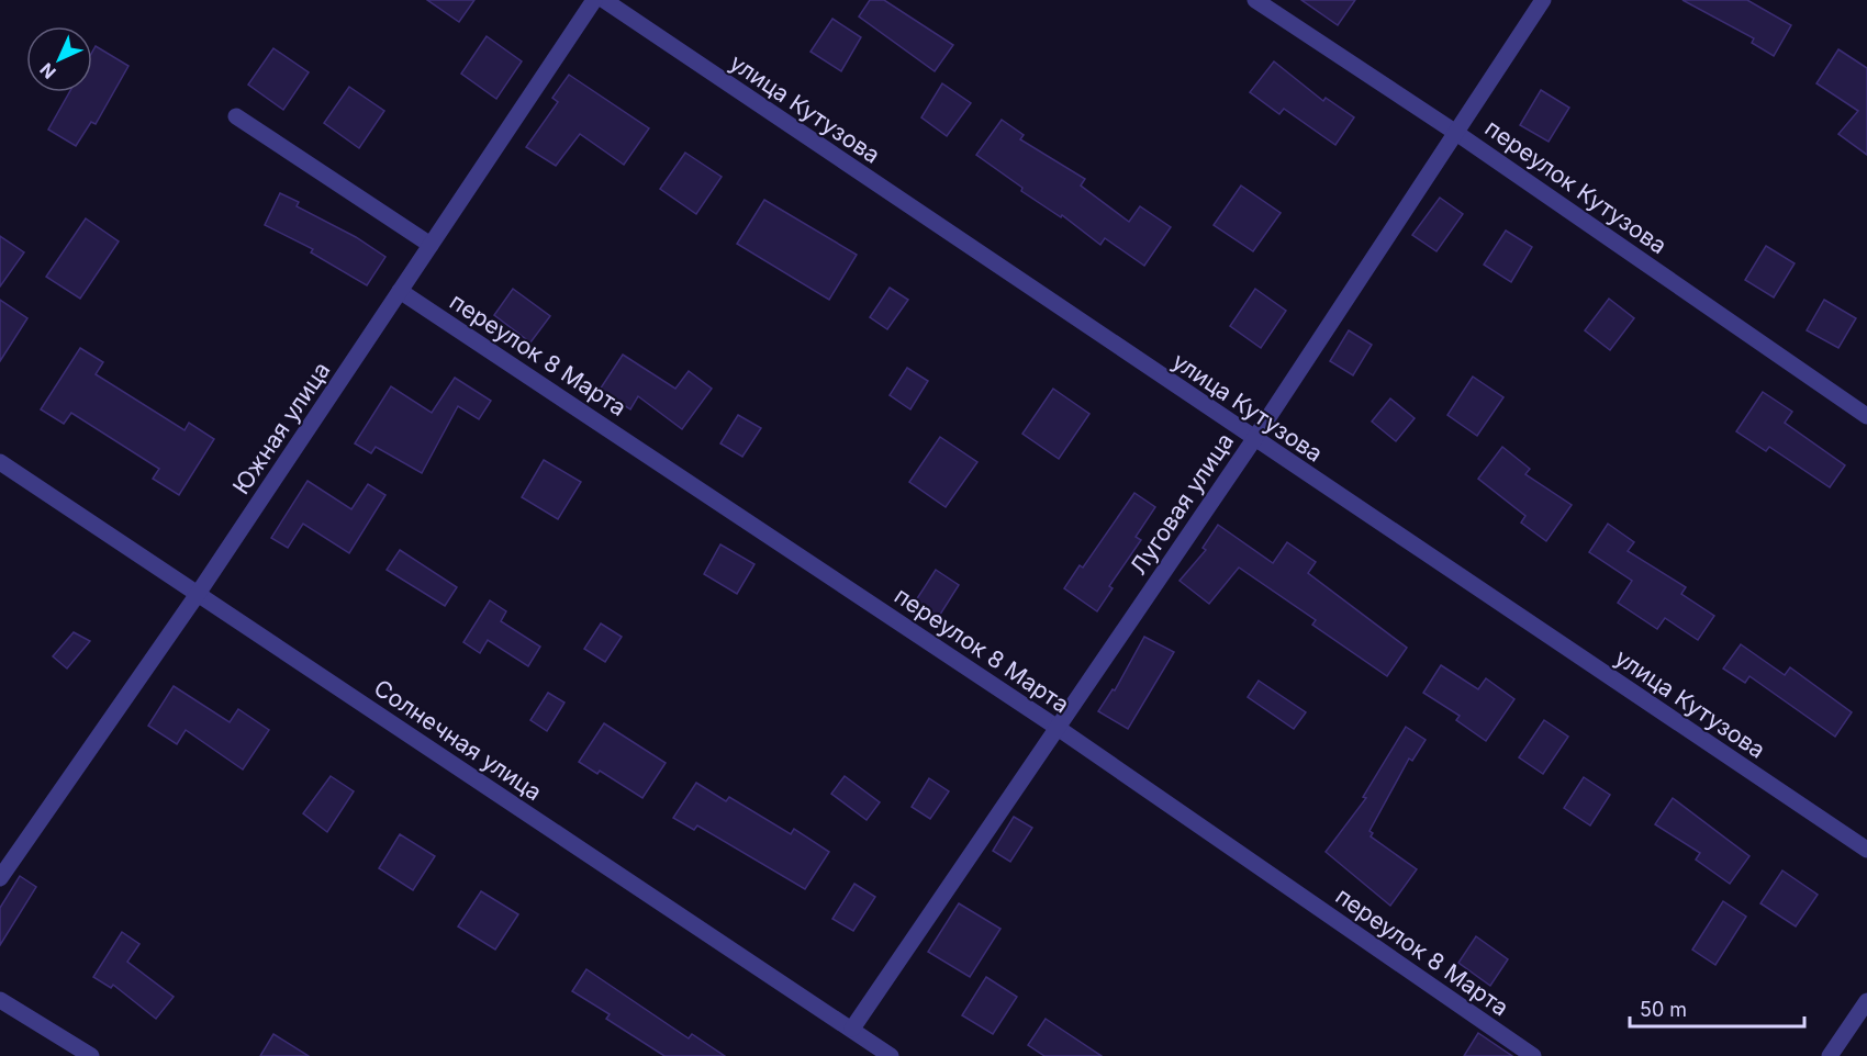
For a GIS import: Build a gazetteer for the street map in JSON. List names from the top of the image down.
{
  "streets": {
    "street": [
      "улица Кутузова",
      "переулок Кутузова",
      "переулок 8 Марта",
      "Южная улица",
      "Луговая улица",
      "Солнечная улица"
    ]
  },
  "crossings": [
    ["улица Кутузова", "Луговая улица"],
    ["переулок Кутузова", "Луговая улица"],
    ["переулок 8 Марта", "Южная улица"],
    ["переулок 8 Марта", "Луговая улица"],
    ["Южная улица", "Солнечная улица"],
    ["Луговая улица", "Солнечная улица"]
  ],
  "scale_bar": "50 m",
  "north": "bottom left"
}
